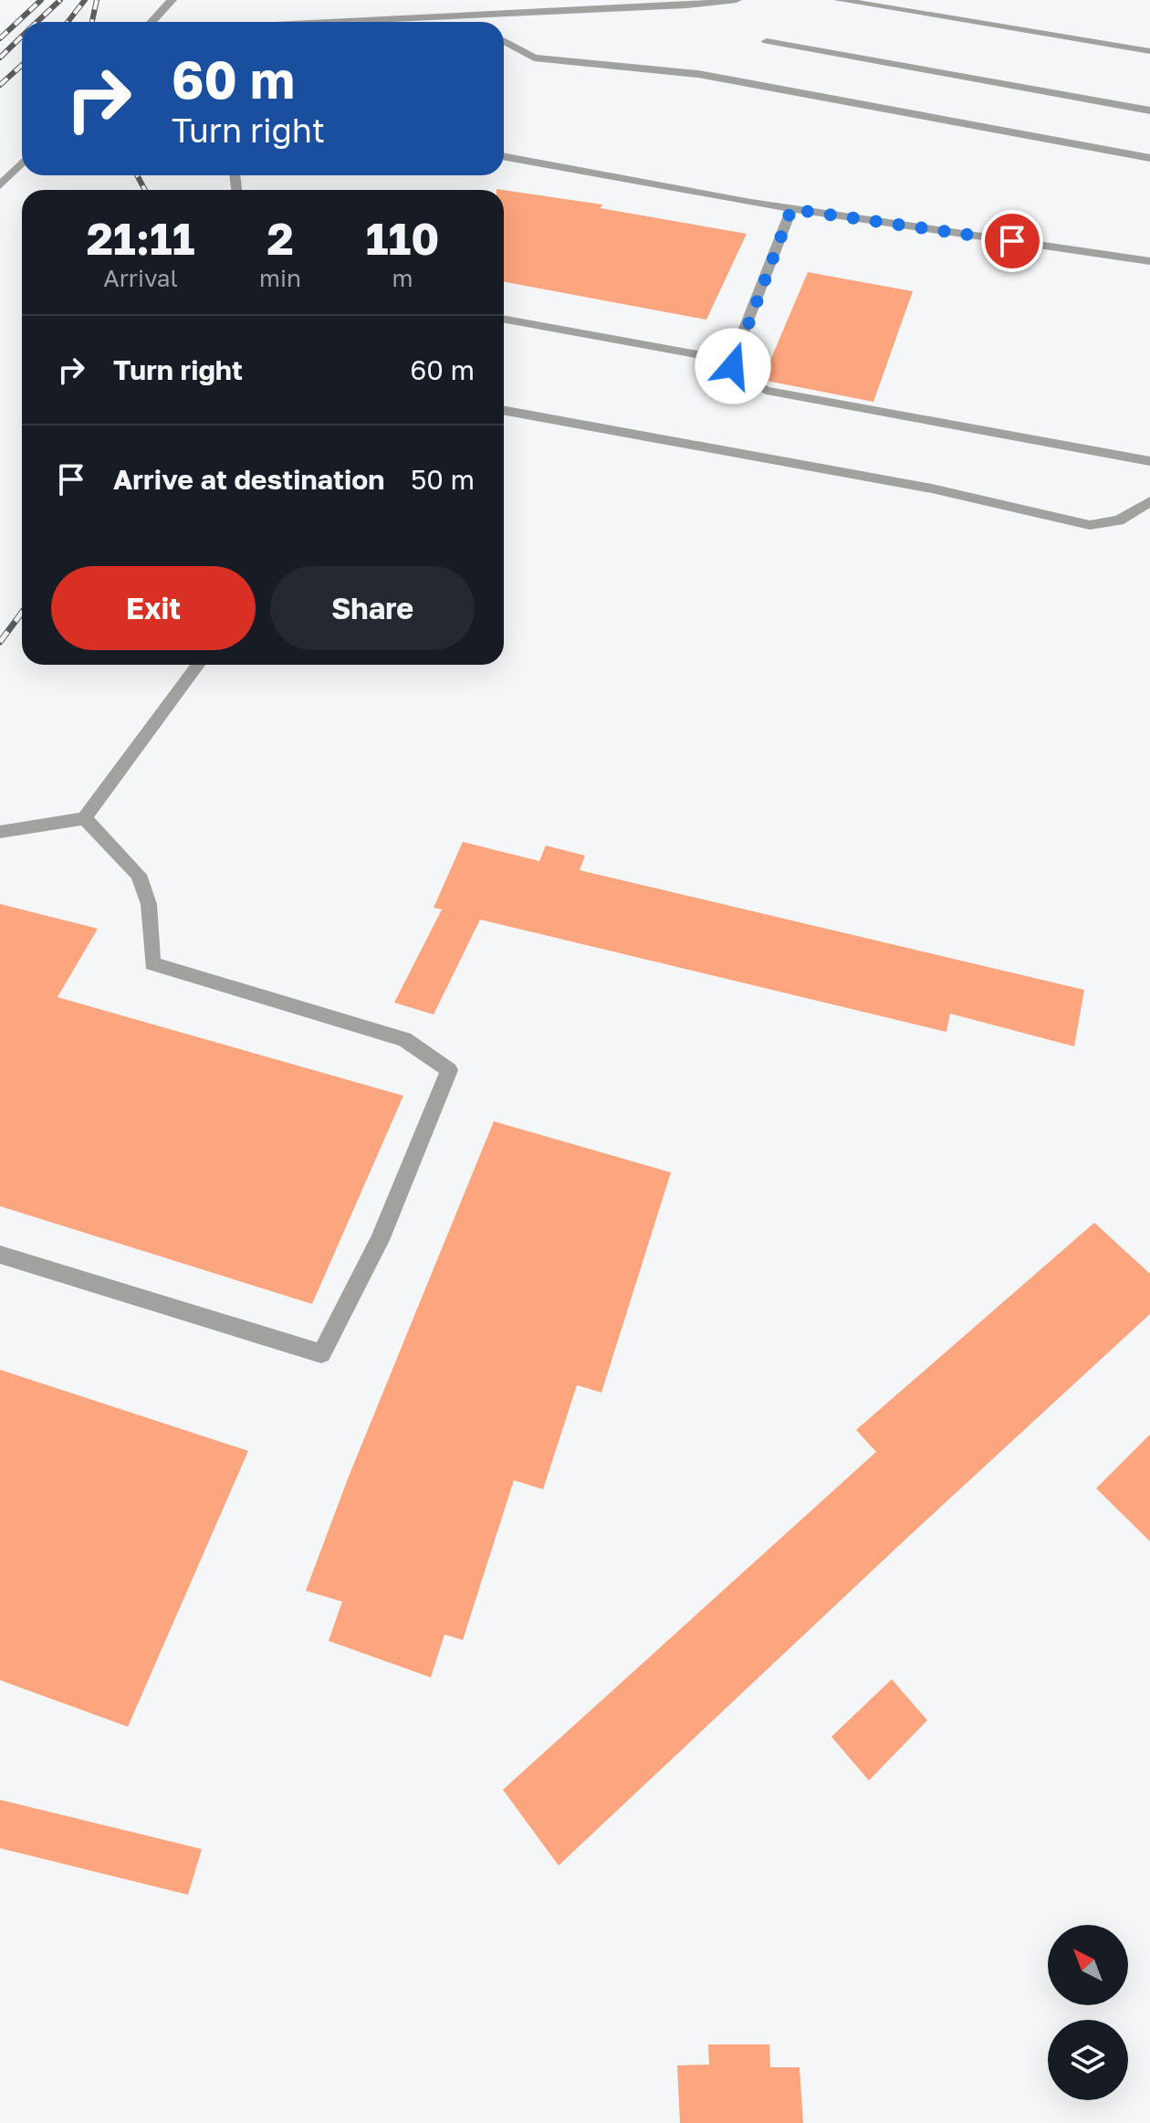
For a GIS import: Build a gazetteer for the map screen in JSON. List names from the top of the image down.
{
  "north": "top left",
  "page": {
    "turn": ["60 m", "Turn right"],
    "eta": [
      "21:11",
      "Arrival",
      "2",
      "min",
      "110",
      "m"
    ],
    "list": [
      {
        "name": "Turn right",
        "value": "60 m"
      },
      {
        "name": "Arrive at destination",
        "value": "50 m"
      }
    ],
    "buttons": ["Exit", "Share"]
  }
}
